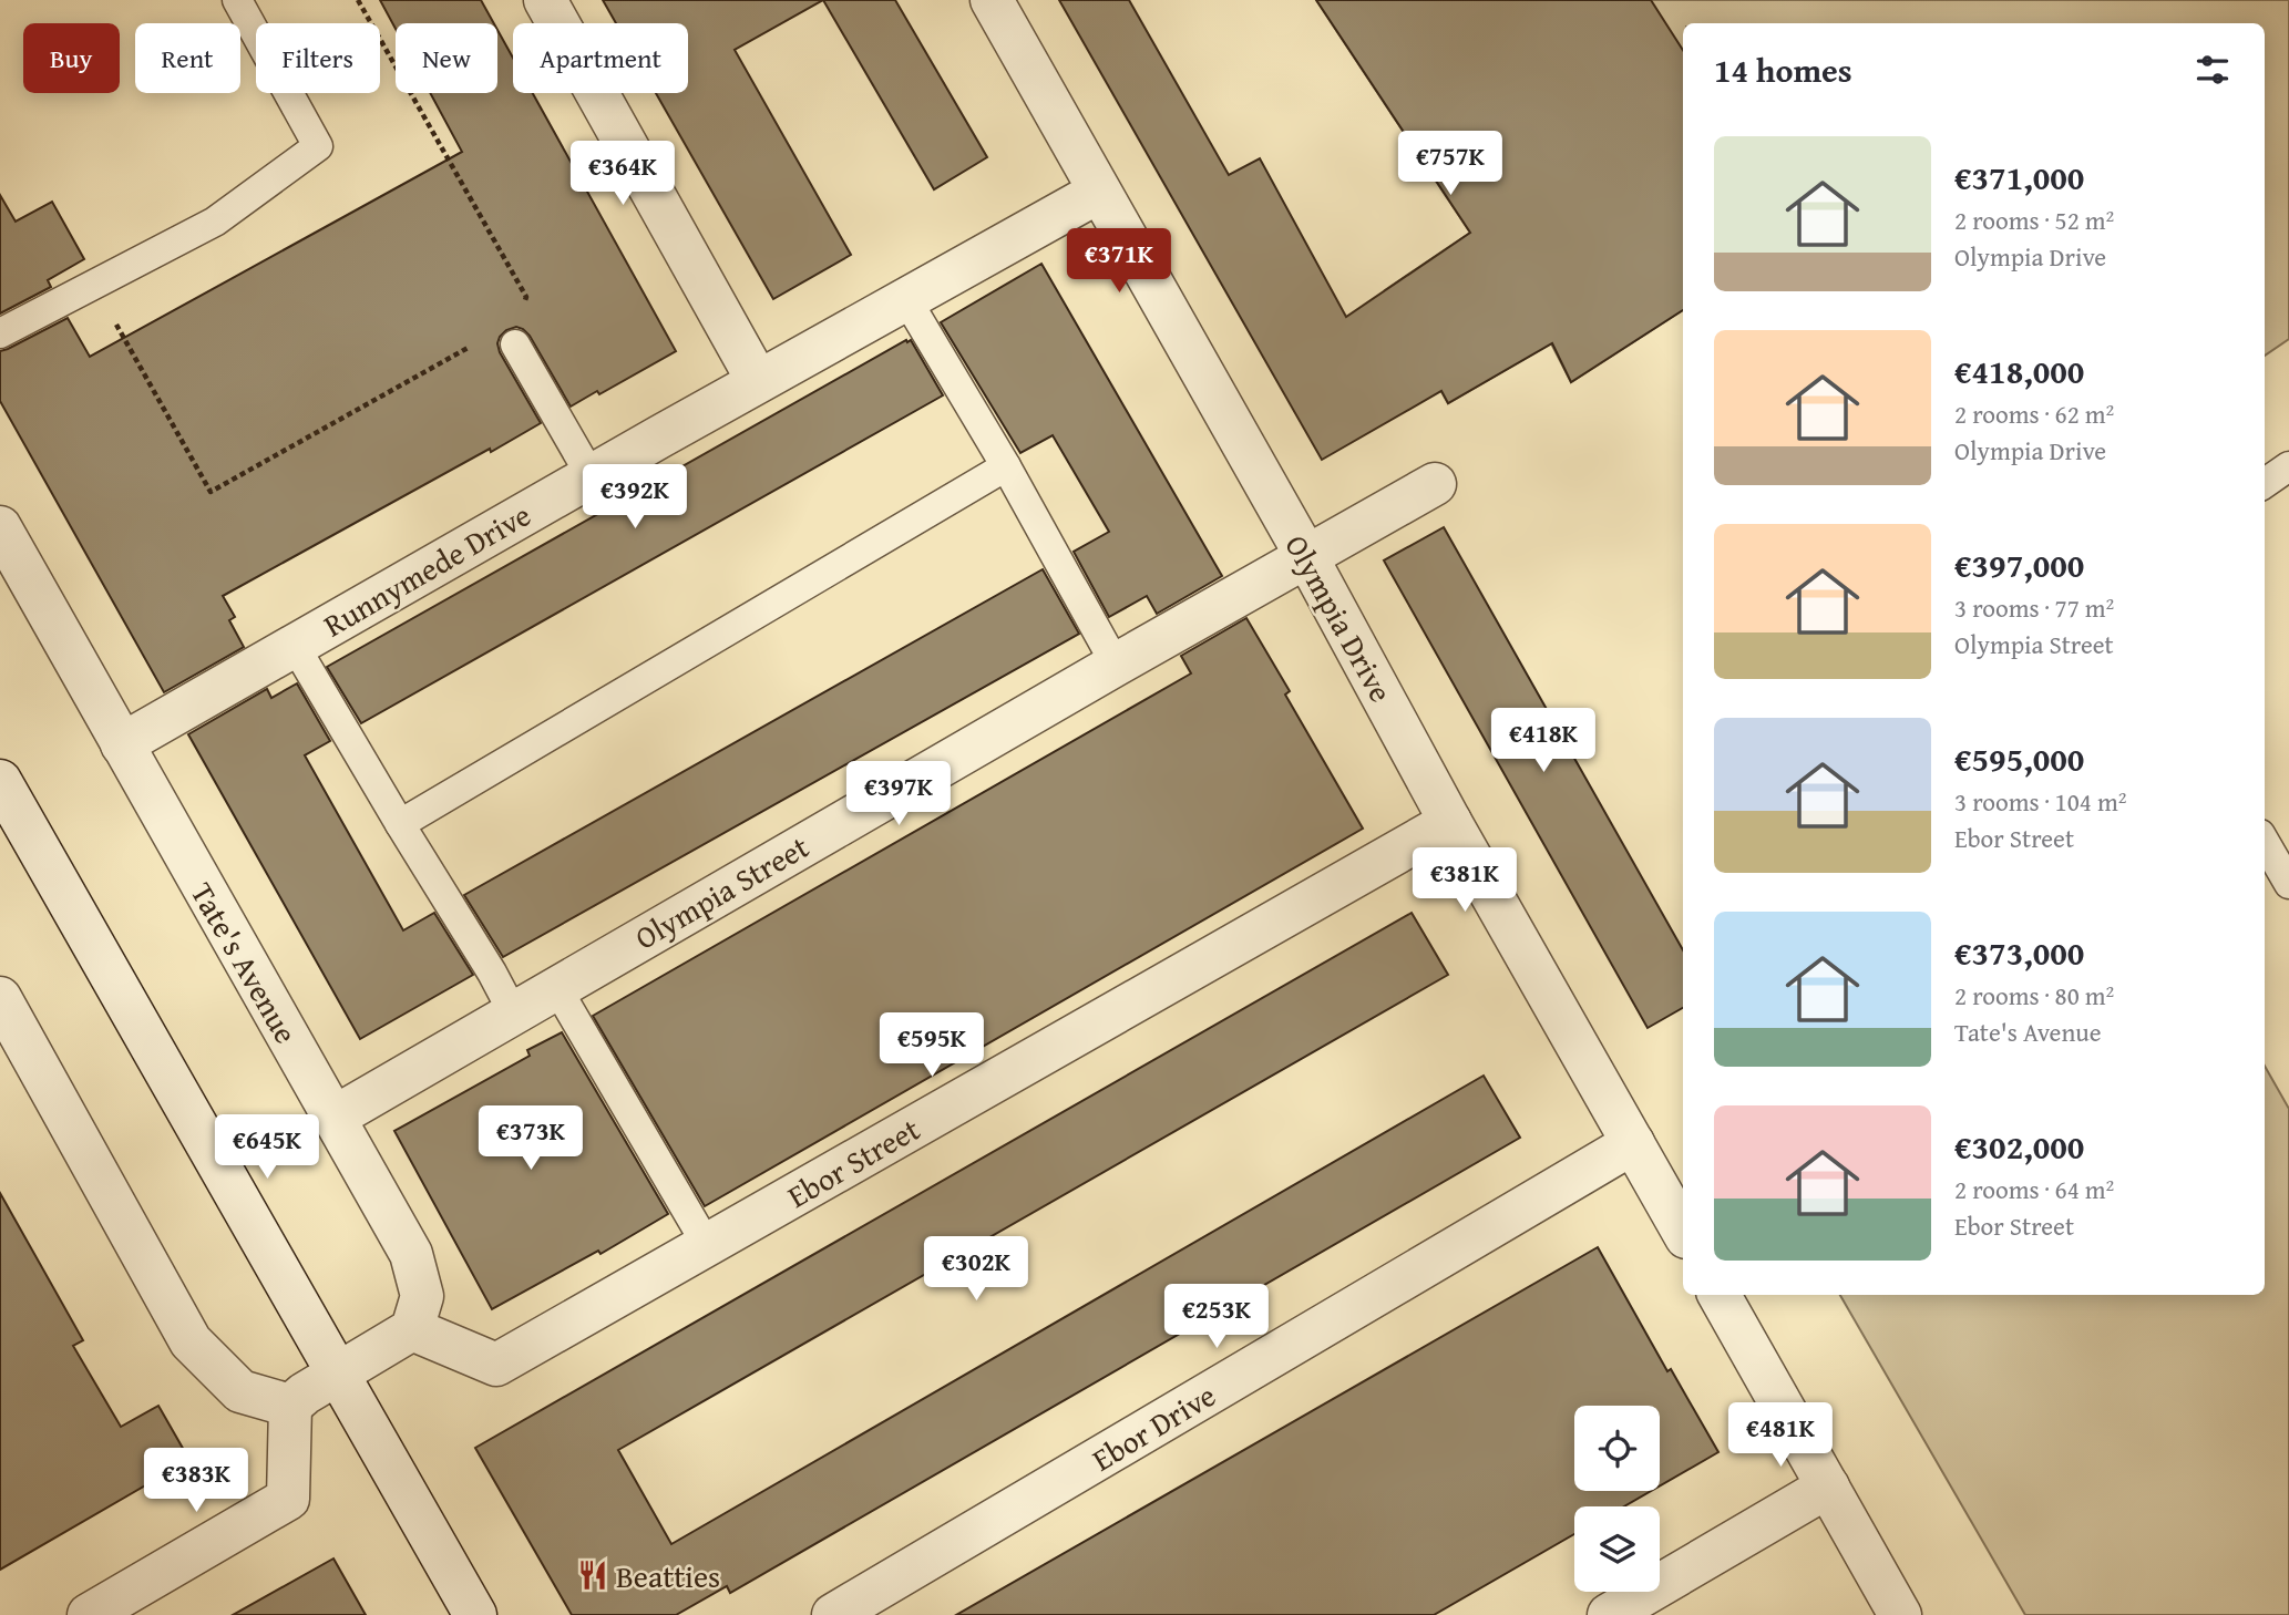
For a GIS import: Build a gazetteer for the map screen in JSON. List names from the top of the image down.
{
  "streets": {
    "street": [
      "Runnymede Drive",
      "Olympia Drive",
      "Olympia Street",
      "Tate's Avenue",
      "Ebor Street",
      "Ebor Drive"
    ]
  },
  "crossings": [
    ["Runnymede Drive", "Olympia Drive"],
    ["Runnymede Drive", "Tate's Avenue"],
    ["Olympia Drive", "Olympia Street"],
    ["Olympia Drive", "Ebor Street"],
    ["Olympia Drive", "Ebor Drive"],
    ["Olympia Street", "Tate's Avenue"],
    ["Tate's Avenue", "Ebor Street"]
  ],
  "places": {
    "restaurant": ["Beatties"]
  },
  "page": {
    "chip": [
      "Buy",
      "Rent",
      "Filters",
      "New",
      "Apartment"
    ],
    "heading": "14 homes",
    "list": [
      {
        "name": "€371,000",
        "note": "2 rooms · 52 m² · Olympia Drive"
      },
      {
        "name": "€418,000",
        "note": "2 rooms · 62 m² · Olympia Drive"
      },
      {
        "name": "€397,000",
        "note": "3 rooms · 77 m² · Olympia Street"
      },
      {
        "name": "€595,000",
        "note": "3 rooms · 104 m² · Ebor Street"
      },
      {
        "name": "€373,000",
        "note": "2 rooms · 80 m² · Tate's Avenue"
      },
      {
        "name": "€302,000",
        "note": "2 rooms · 64 m² · Ebor Street"
      }
    ],
    "price": [
      "€757K",
      "€364K",
      "€371K",
      "€392K",
      "€418K",
      "€397K",
      "€381K",
      "€595K",
      "€373K",
      "€645K",
      "€302K",
      "€253K",
      "€481K",
      "€383K"
    ]
  }
}
